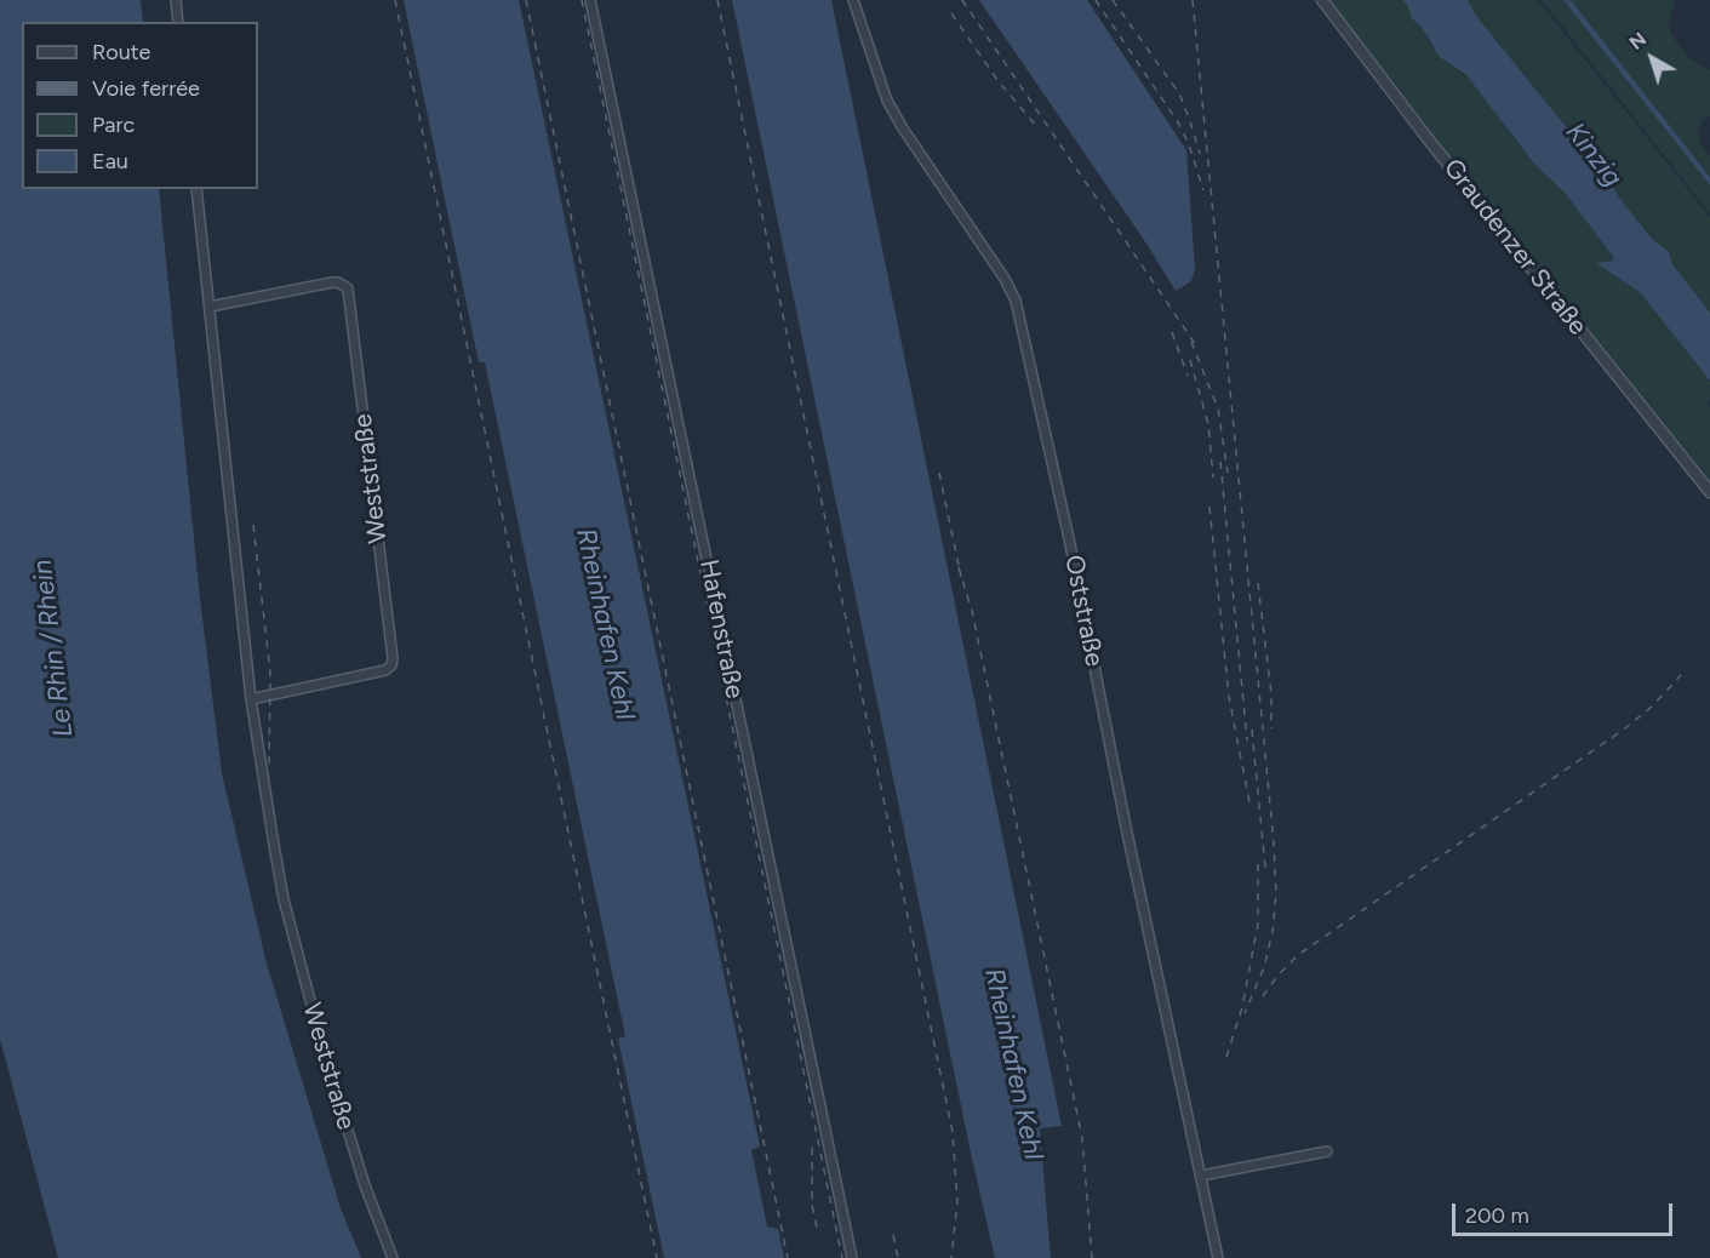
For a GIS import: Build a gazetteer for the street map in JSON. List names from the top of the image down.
{
  "streets": {
    "street": [
      "Graudenzer Straße",
      "Weststraße",
      "Oststraße",
      "Hafenstraße"
    ]
  },
  "water": ["Kinzig", "Rheinhafen Kehl", "Le Rhin / Rhein"],
  "legend": [
    "Route",
    "Voie ferrée",
    "Parc",
    "Eau"
  ],
  "scale_bar": "200 m",
  "north": "top left"
}
